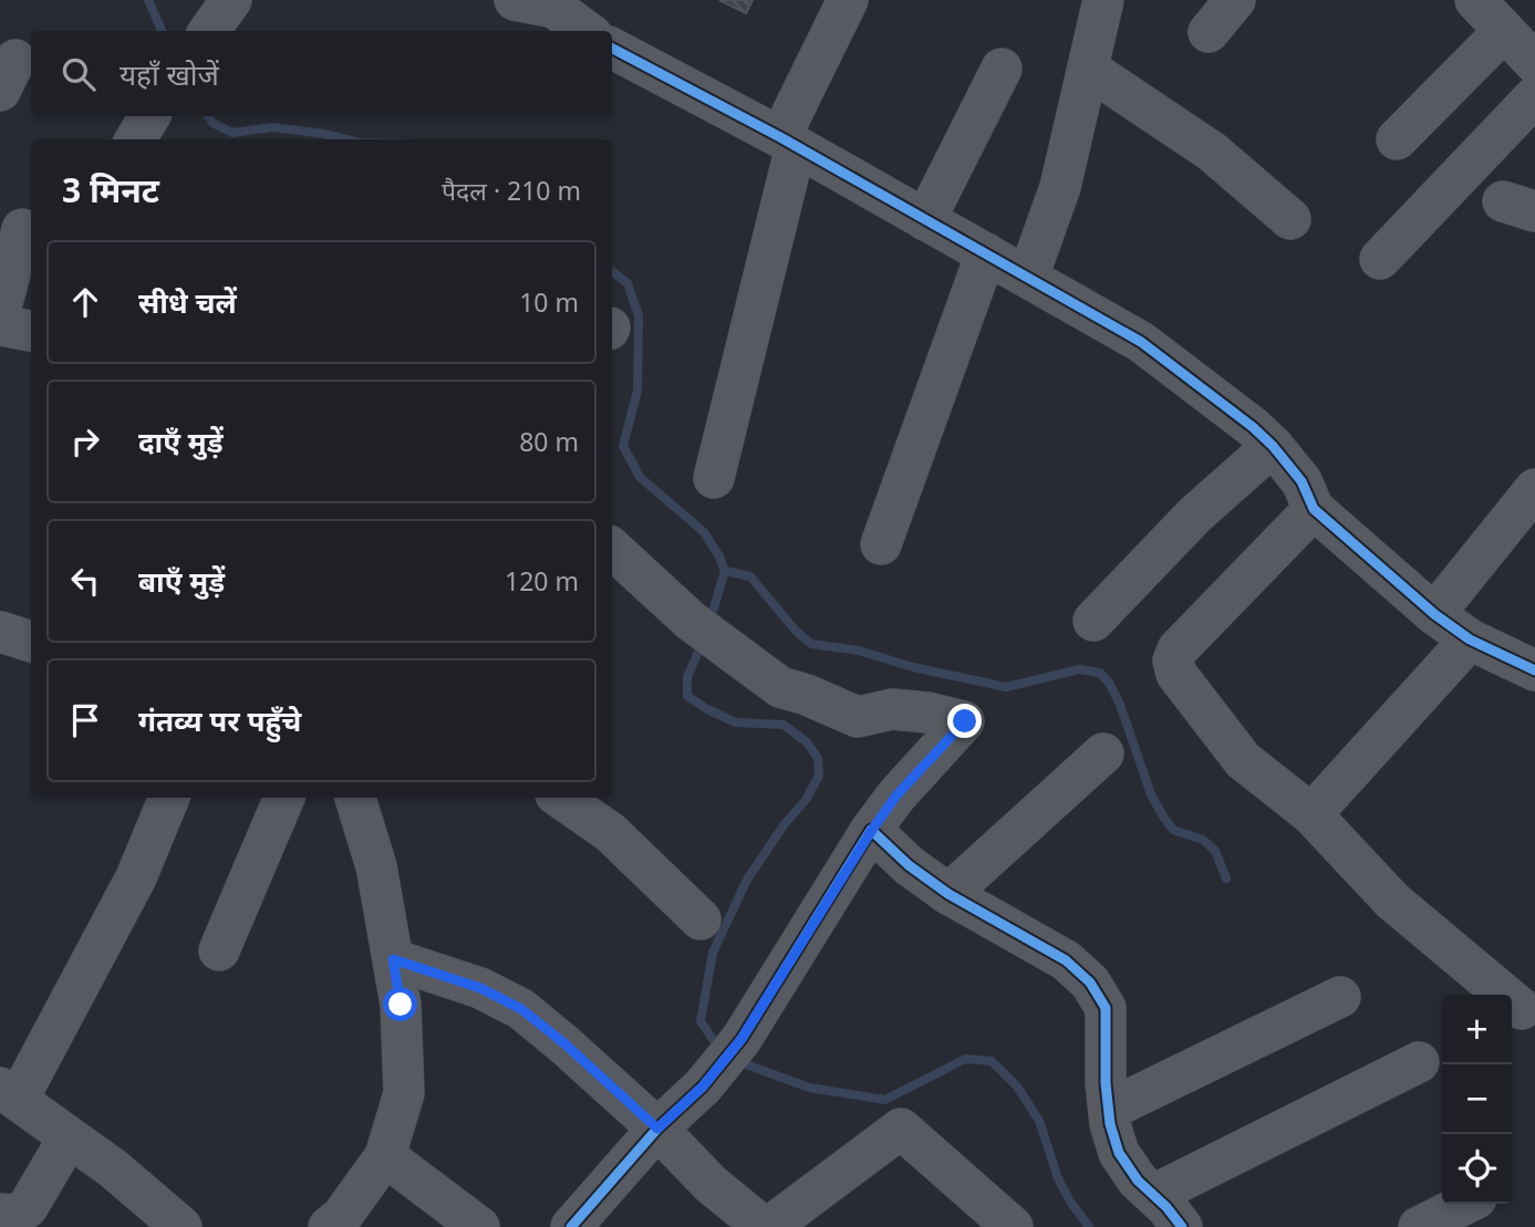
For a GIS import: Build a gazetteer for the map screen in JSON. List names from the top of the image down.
{
  "page": {
    "search": "यहाँ खोजें",
    "heading": ["3 मिनट", "पैदल · 210 m"],
    "list": [
      ["सीधे चलें", "10 m"],
      ["दाएँ मुड़ें", "80 m"],
      ["बाएँ मुड़ें", "120 m"],
      "गंतव्य पर पहुँचे"
    ],
    "map_buttons": ["+", "−"]
  }
}
